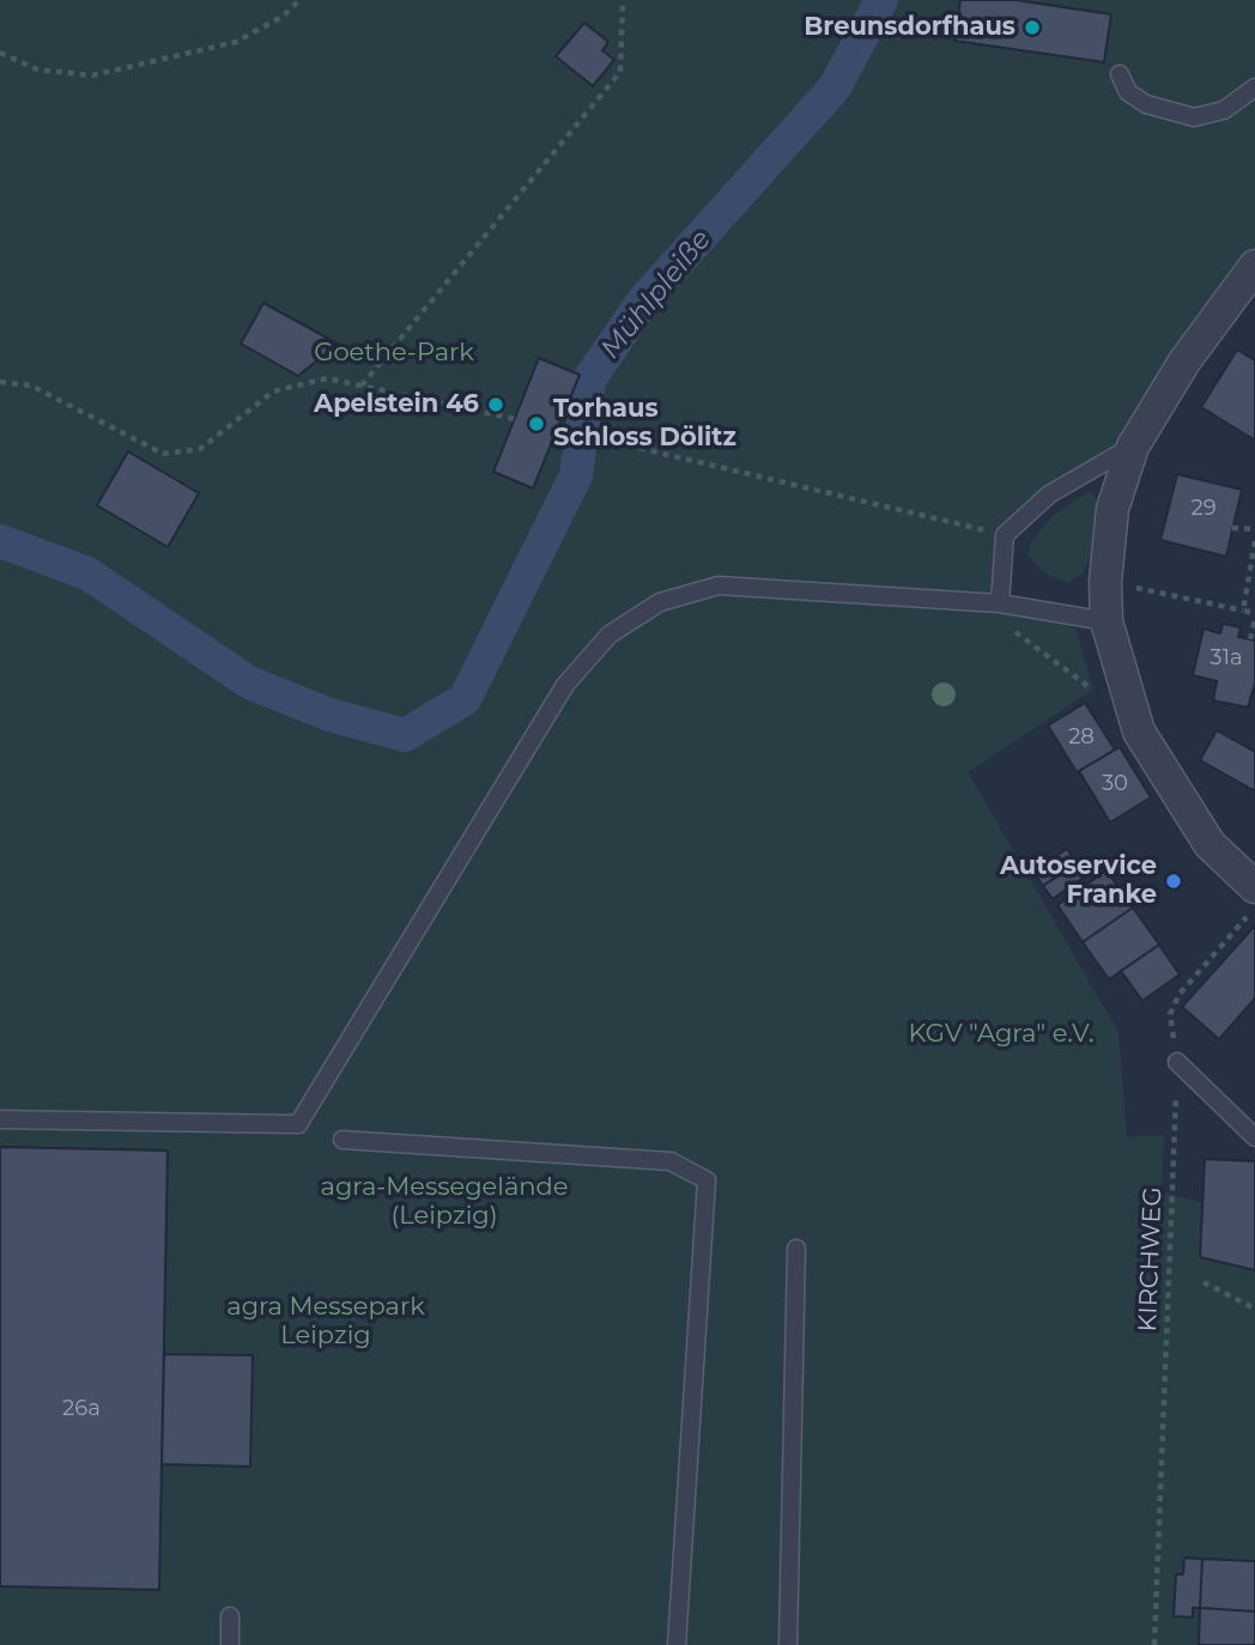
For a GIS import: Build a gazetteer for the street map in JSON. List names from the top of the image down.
{
  "streets": {
    "path": ["KIRCHWEG"]
  },
  "water": ["Mühlpleiße"],
  "parks": [
    "Goethe-Park",
    "KGV \"Agra\" e.V.",
    "agra-Messegelände (Leipzig)",
    "agra Messepark Leipzig"
  ],
  "places": [
    "Breunsdorfhaus",
    "Apelstein 46",
    "Torhaus Schloss Dölitz",
    "Autoservice Franke"
  ],
  "house_numbers": [
    "29",
    "31a",
    "28",
    "30",
    "26a"
  ]
}
